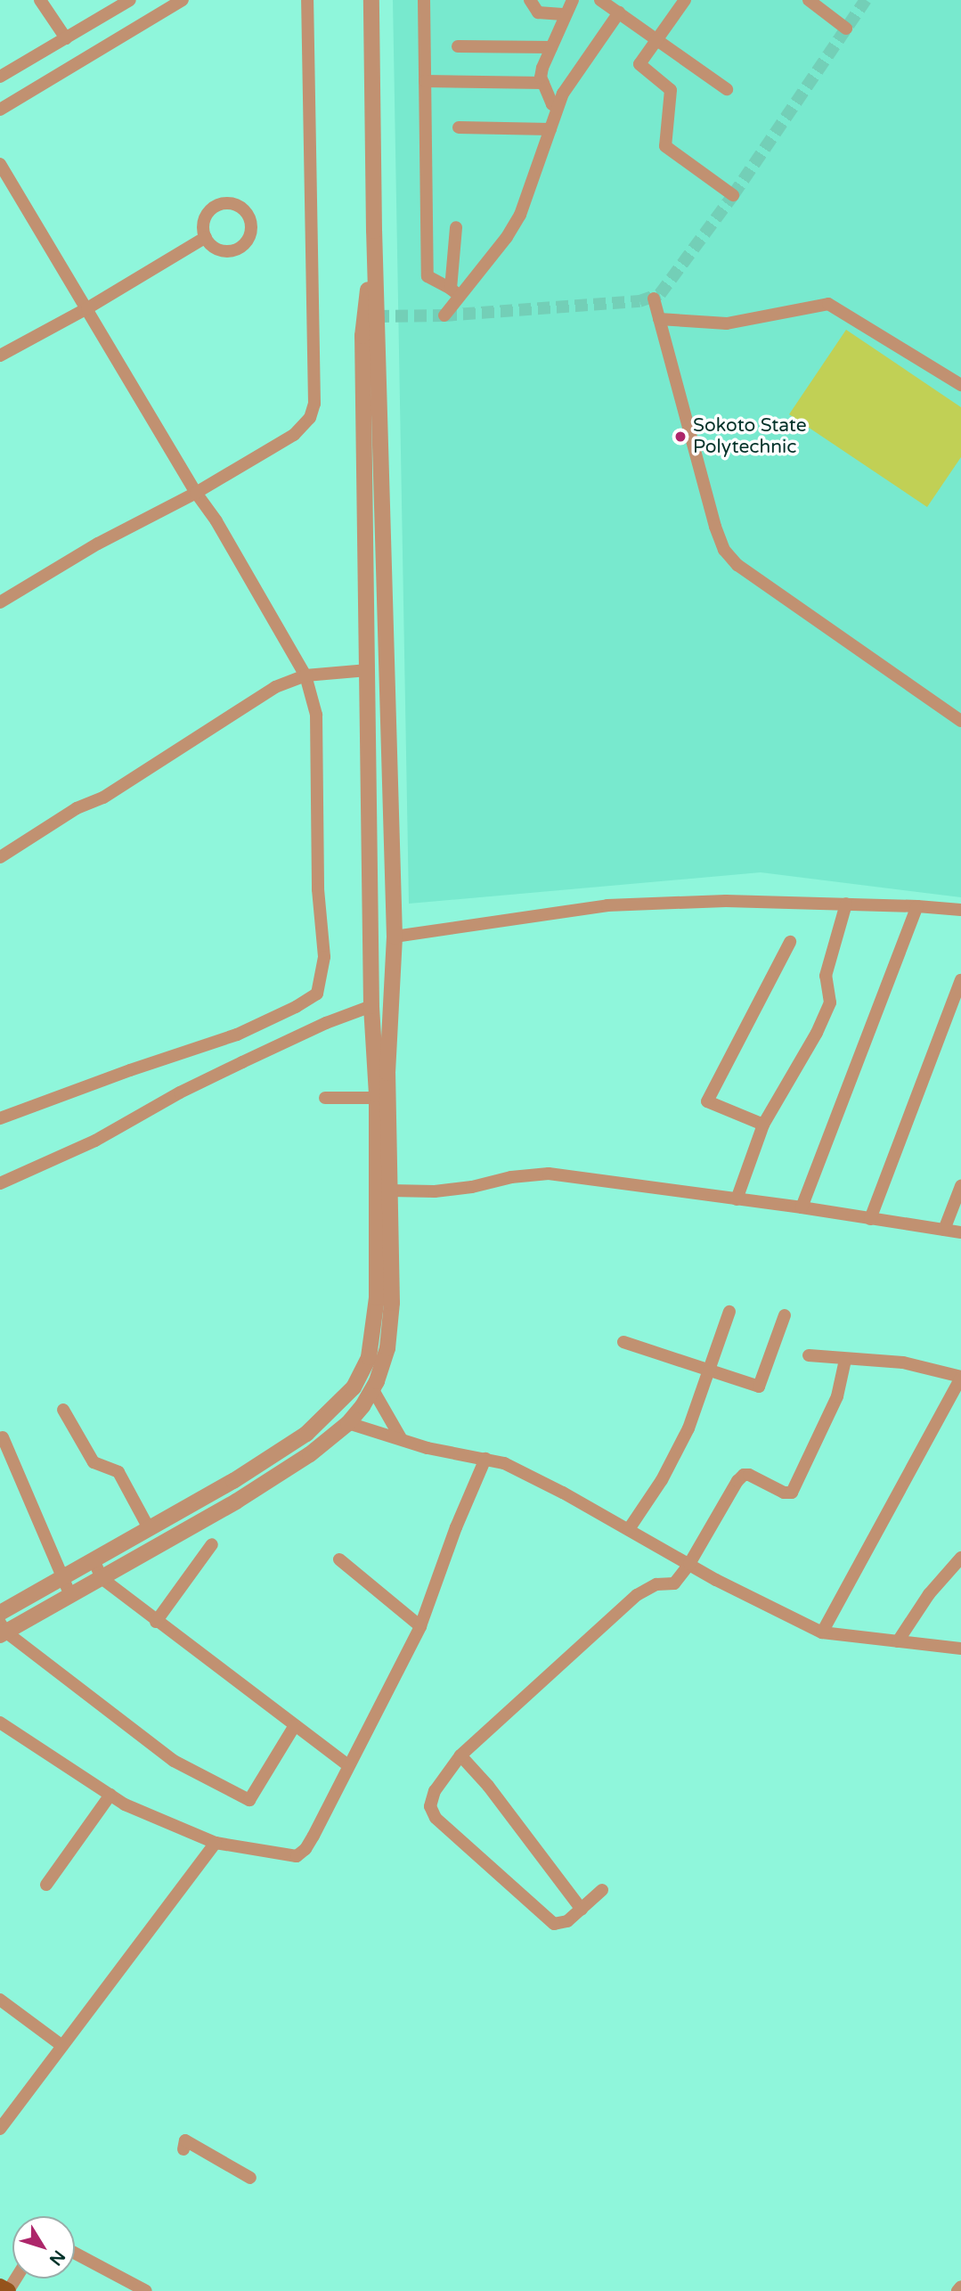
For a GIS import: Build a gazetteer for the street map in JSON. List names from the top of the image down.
{
  "places": ["Sokoto State Polytechnic"],
  "north": "bottom right"
}
